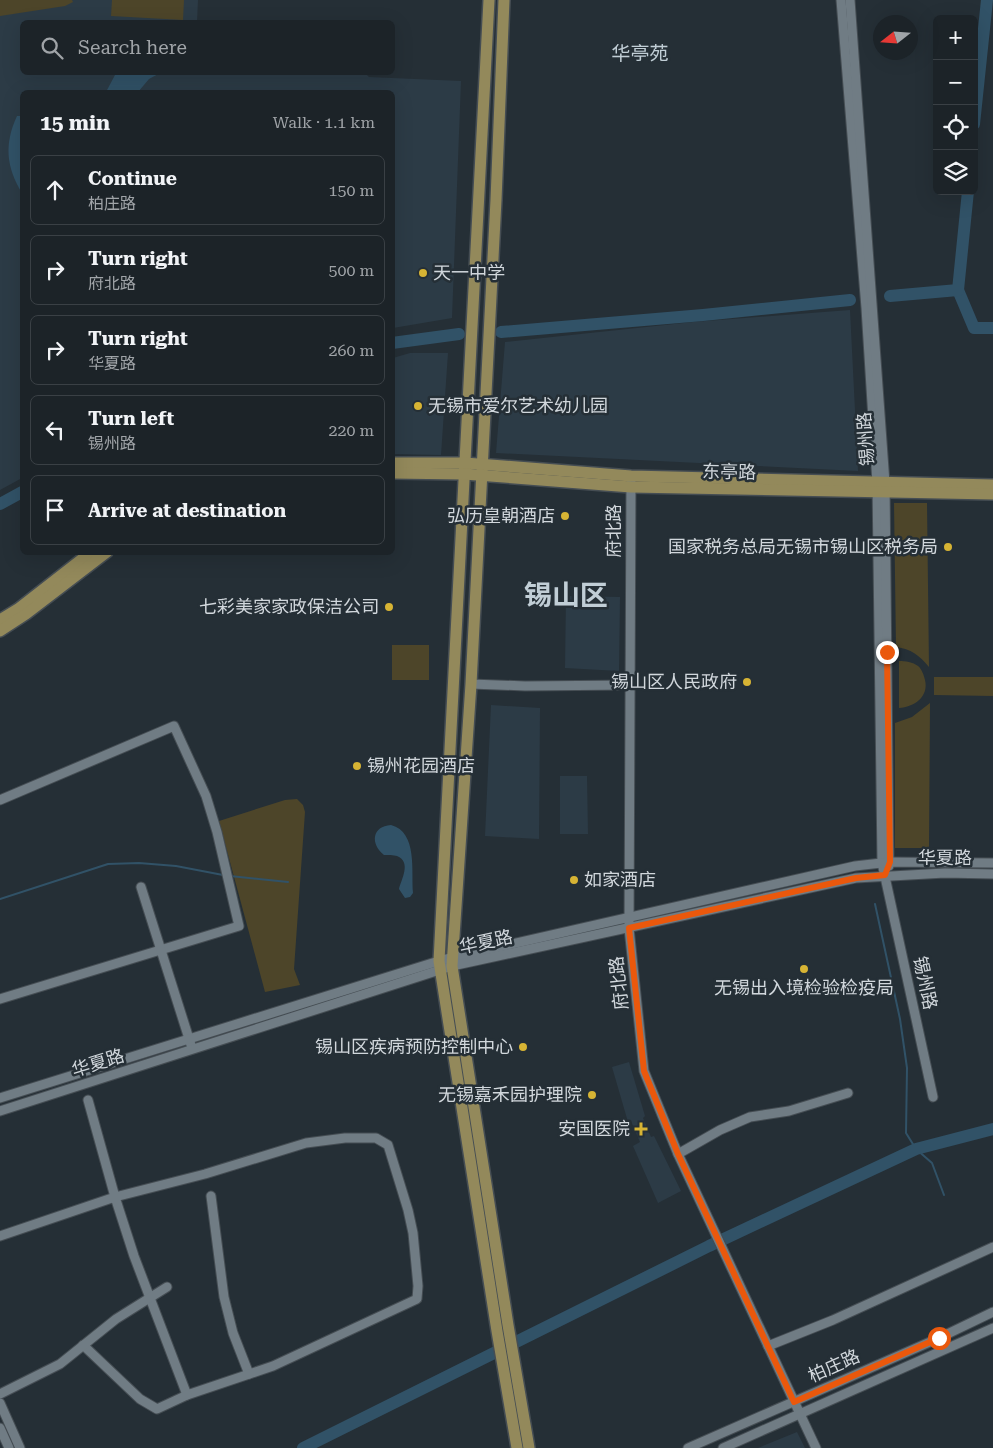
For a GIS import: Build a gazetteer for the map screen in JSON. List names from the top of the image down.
{
  "streets": {
    "main road": ["东亭路"],
    "street": [
      "锡州路",
      "府北路",
      "华夏路",
      "柏庄路"
    ]
  },
  "crossings": [
    ["锡州路", "东亭路"],
    ["锡州路", "华夏路"],
    ["东亭路", "府北路"],
    ["府北路", "华夏路"],
    ["府北路", "柏庄路"]
  ],
  "districts": ["华亭苑", "锡山区"],
  "places": {
    "other": [
      "天一中学",
      "无锡市爱尔艺术幼儿园",
      "弘历皇朝酒店",
      "国家税务总局无锡市锡山区税务局",
      "七彩美家家政保洁公司",
      "锡山区人民政府",
      "锡州花园酒店",
      "如家酒店",
      "无锡出入境检验检疫局",
      "锡山区疾病预防控制中心",
      "无锡嘉禾园护理院"
    ],
    "health": ["安国医院"]
  },
  "north": "left",
  "page": {
    "map_buttons": ["+", "−"],
    "search": "Search here",
    "heading": ["15 min", "Walk · 1.1 km"],
    "list": [
      ["Continue", "柏庄路", "150 m"],
      ["Turn right", "府北路", "500 m"],
      ["Turn right", "华夏路", "260 m"],
      ["Turn left", "锡州路", "220 m"],
      "Arrive at destination"
    ]
  }
}
